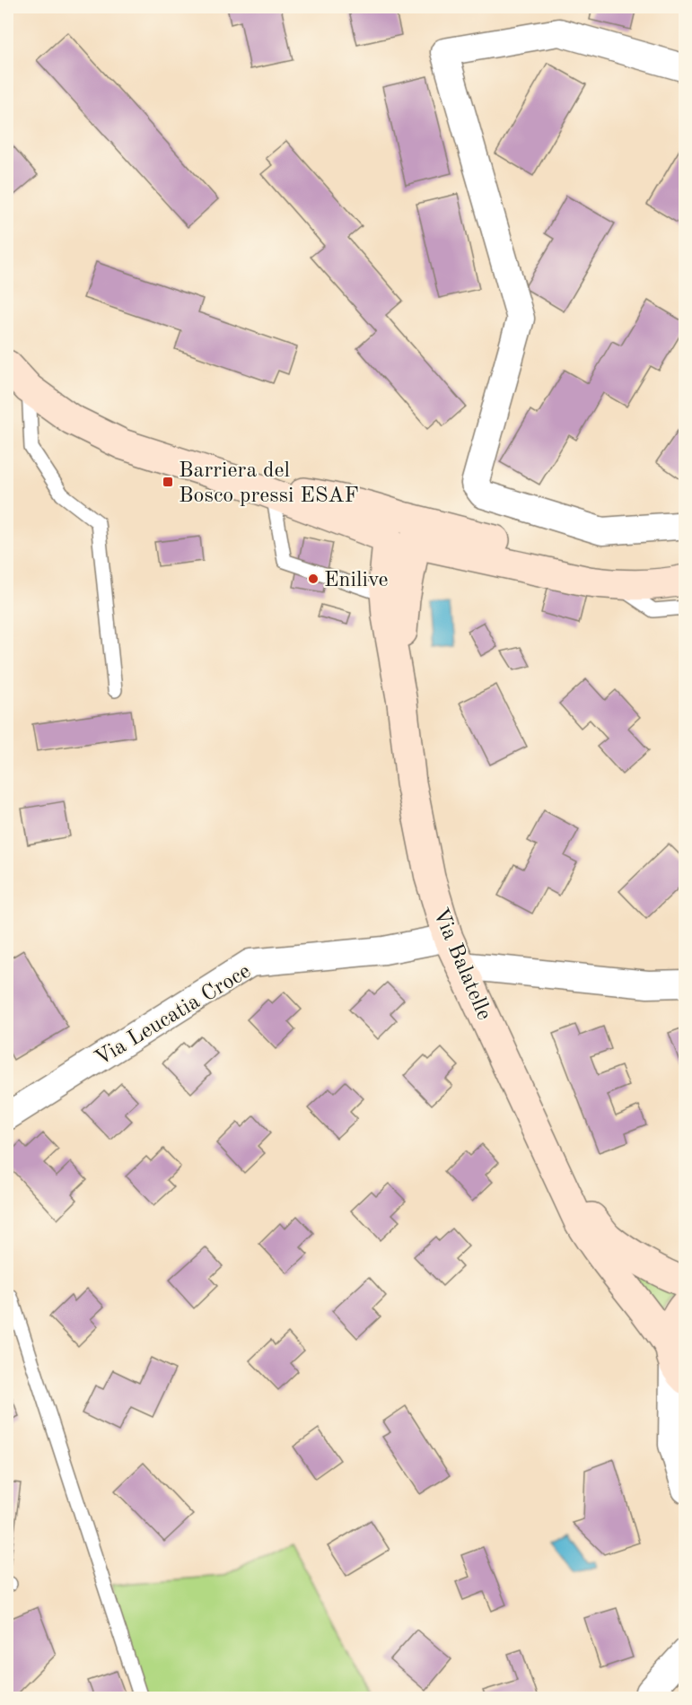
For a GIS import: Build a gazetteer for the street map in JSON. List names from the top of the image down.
{
  "streets": {
    "main road": ["Via Balatelle"],
    "street": ["Via Leucatia Croce"]
  },
  "crossings": [
    ["Via Balatelle", "Via Leucatia Croce"]
  ],
  "places": {
    "transit": ["Barriera del Bosco pressi ESAF"],
    "other": ["Enilive"]
  }
}
